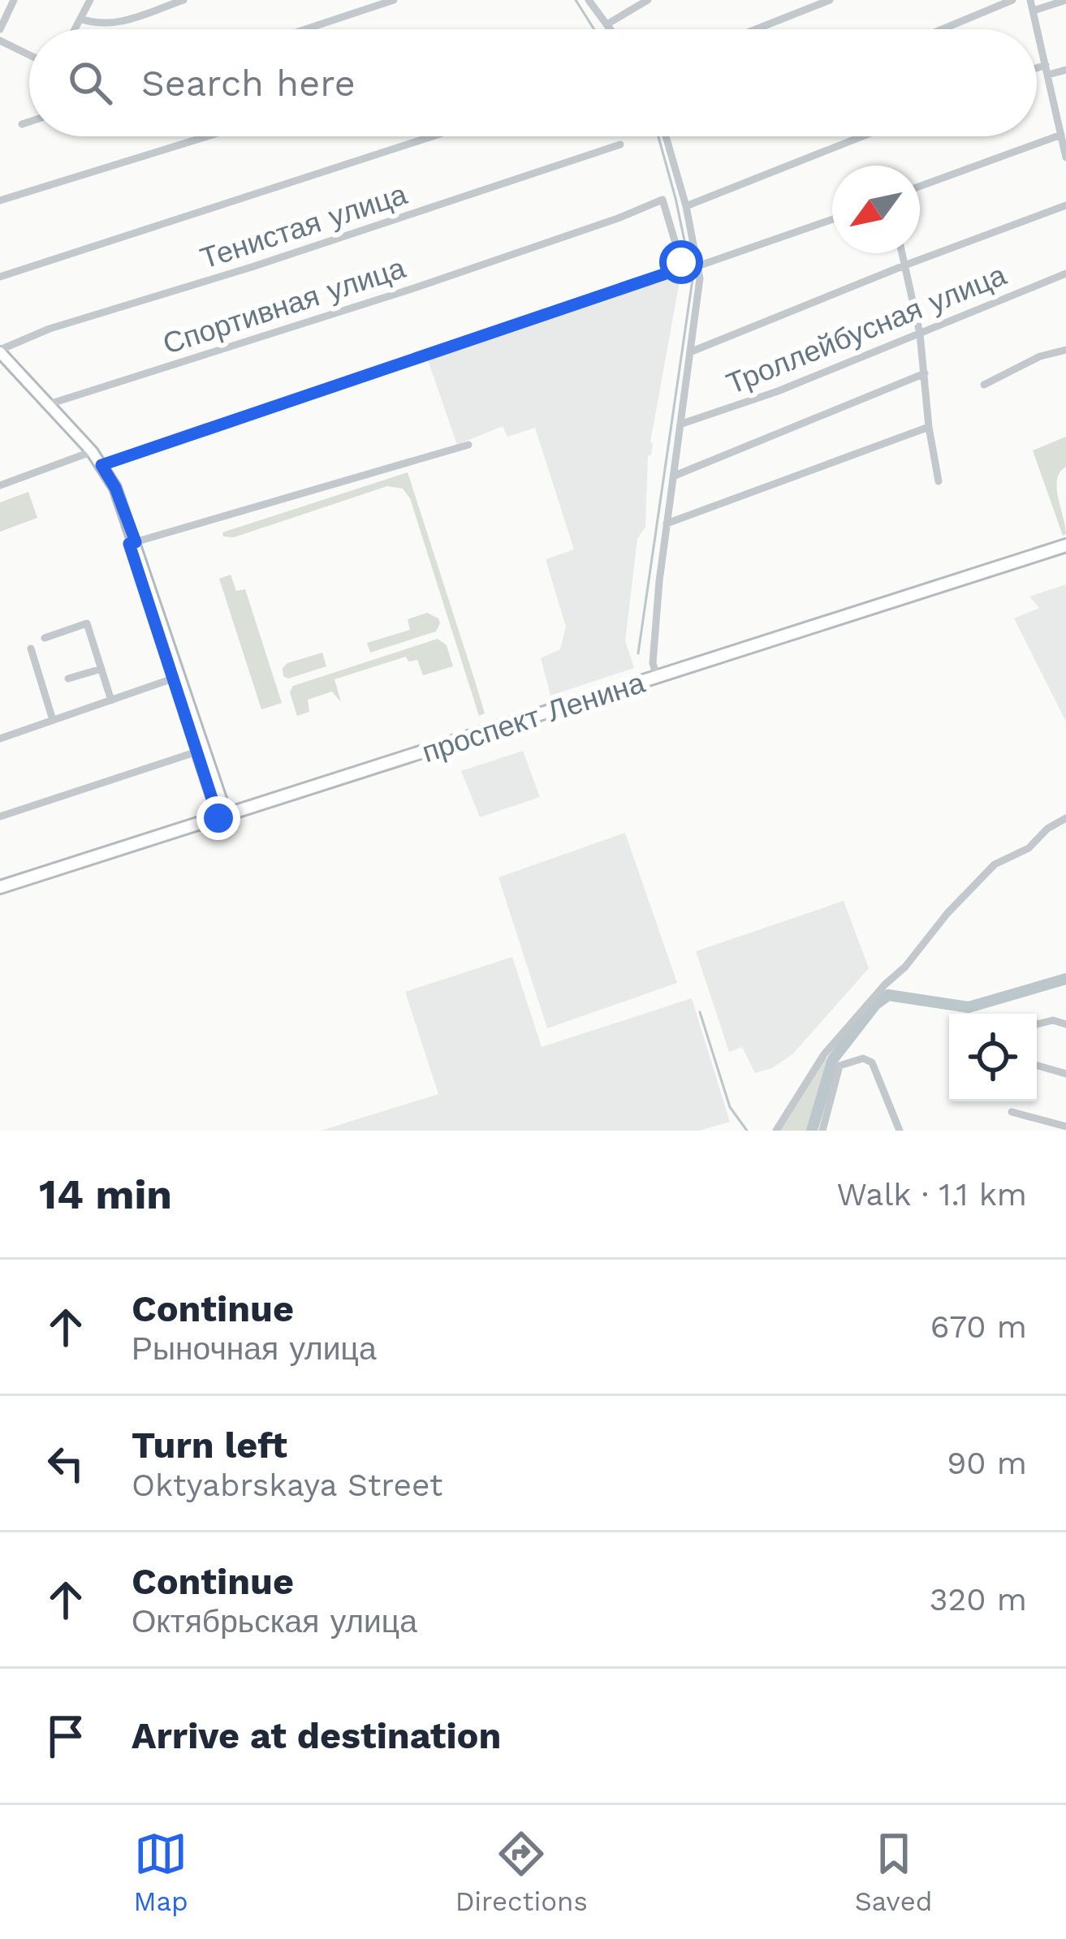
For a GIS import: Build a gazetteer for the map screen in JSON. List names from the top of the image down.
{
  "streets": {
    "main road": ["проспект Ленина"],
    "street": ["Тенистая улица", "Спортивная улица", "Троллейбусная улица"]
  },
  "north": "bottom left",
  "page": {
    "search": "Search here",
    "heading": ["14 min", "Walk · 1.1 km"],
    "list": [
      ["Continue", "Рыночная улица", "670 m"],
      ["Turn left", "Oktyabrskaya Street", "90 m"],
      ["Continue", "Октябрьская улица", "320 m"],
      "Arrive at destination"
    ],
    "nav": ["Map", "Directions", "Saved"]
  }
}
